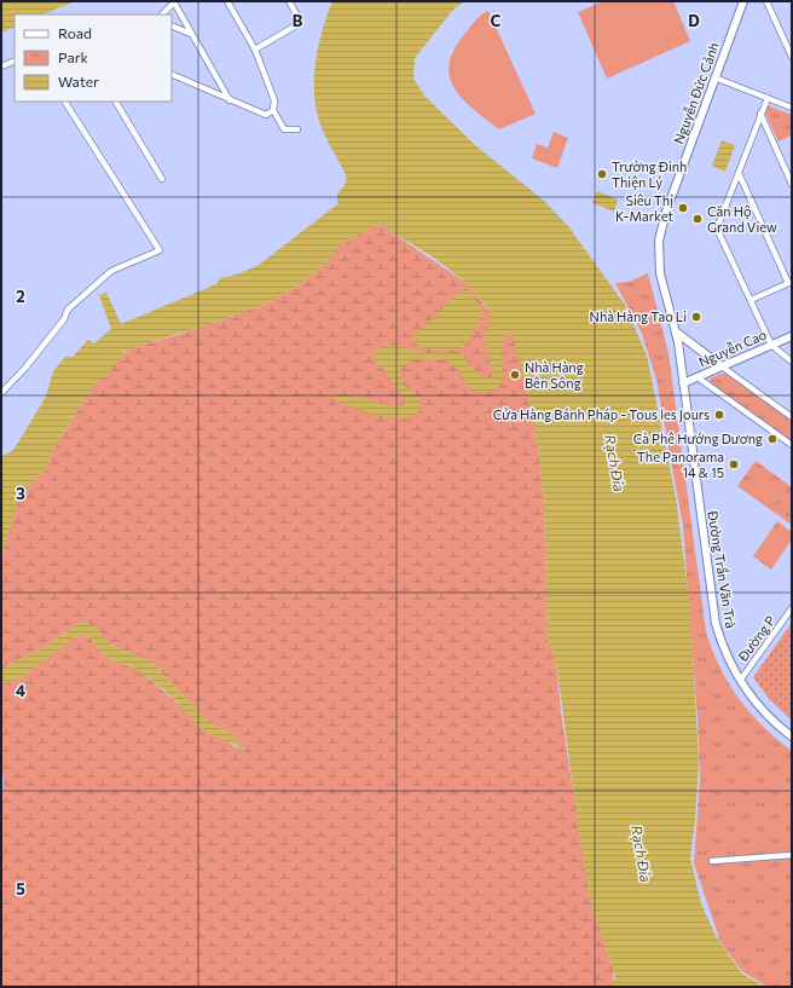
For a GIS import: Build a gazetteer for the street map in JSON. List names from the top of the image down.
{
  "streets": {
    "main road": ["Nguyễn Đức Cảnh", "Nguyễn Cao", "Đường Trần Văn Trà"],
    "street": ["Đường P"]
  },
  "crossings": [
    ["Nguyễn Đức Cảnh", "Nguyễn Cao"],
    ["Nguyễn Đức Cảnh", "Đường Trần Văn Trà"],
    ["Nguyễn Cao", "Đường Trần Văn Trà"],
    ["Đường Trần Văn Trà", "Đường P"]
  ],
  "water": ["Rạch Đỉa"],
  "places": [
    "Trường Đinh Thiện Lý",
    "Siêu Thị K-Market",
    "Căn Hộ Grand View",
    "Nhà Hàng Tao Li",
    "Nhà Hàng Bên Sông",
    "Cửa Hàng Bánh Pháp - Tous les Jours",
    "Cà Phê Hướng Dương",
    "The Panorama 14 & 15"
  ],
  "legend": ["Road", "Park", "Water"],
  "grid": {
    "columns": ["B", "C", "D"],
    "rows": [
      "2",
      "3",
      "4",
      "5"
    ]
  }
}
